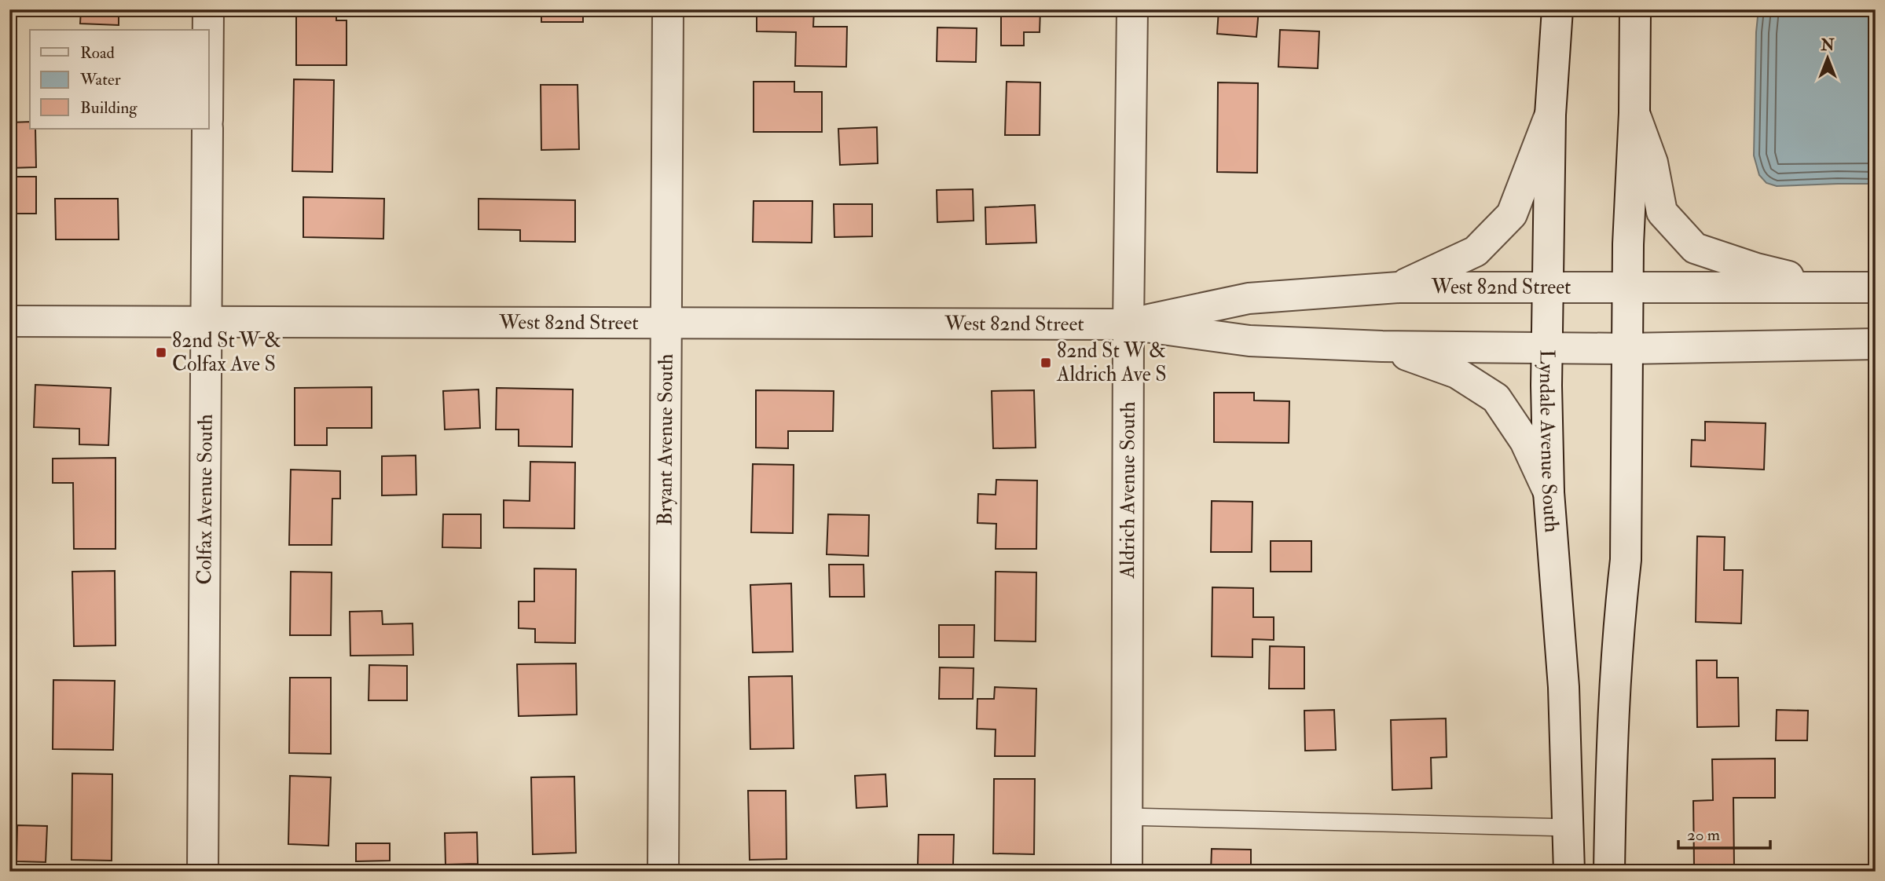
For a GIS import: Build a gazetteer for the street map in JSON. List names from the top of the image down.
{
  "streets": {
    "street": [
      "West 82nd Street",
      "Bryant Avenue South",
      "Lyndale Avenue South",
      "Aldrich Avenue South",
      "Colfax Avenue South"
    ]
  },
  "crossings": [
    ["West 82nd Street", "Bryant Avenue South"],
    ["West 82nd Street", "Lyndale Avenue South"],
    ["West 82nd Street", "Aldrich Avenue South"],
    ["West 82nd Street", "Colfax Avenue South"]
  ],
  "places": {
    "transit": ["82nd St W & Colfax Ave S", "82nd St W & Aldrich Ave S"]
  },
  "legend": ["Road", "Water", "Building"],
  "scale_bar": "20 m",
  "north": "top"
}
